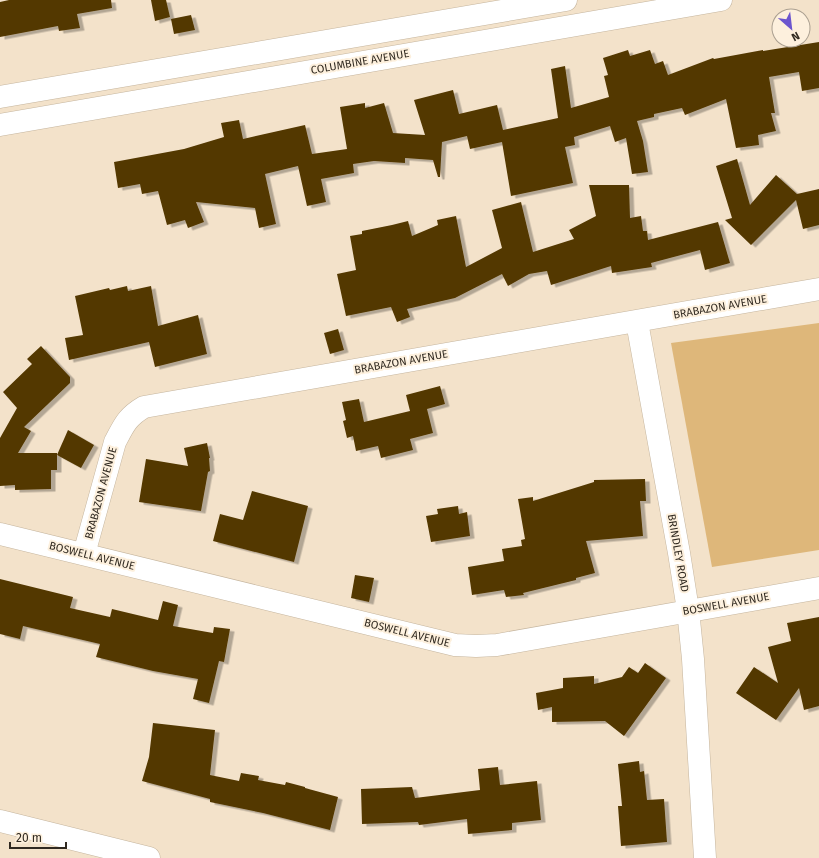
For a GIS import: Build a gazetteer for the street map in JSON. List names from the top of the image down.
{
  "streets": {
    "street": [
      "COLUMBINE AVENUE",
      "BRABAZON AVENUE",
      "BRINDLEY ROAD",
      "BOSWELL AVENUE"
    ]
  },
  "crossings": [
    ["BRABAZON AVENUE", "BRINDLEY ROAD"],
    ["BRABAZON AVENUE", "BOSWELL AVENUE"],
    ["BRINDLEY ROAD", "BOSWELL AVENUE"]
  ],
  "scale_bar": "20 m",
  "north": "bottom right"
}
